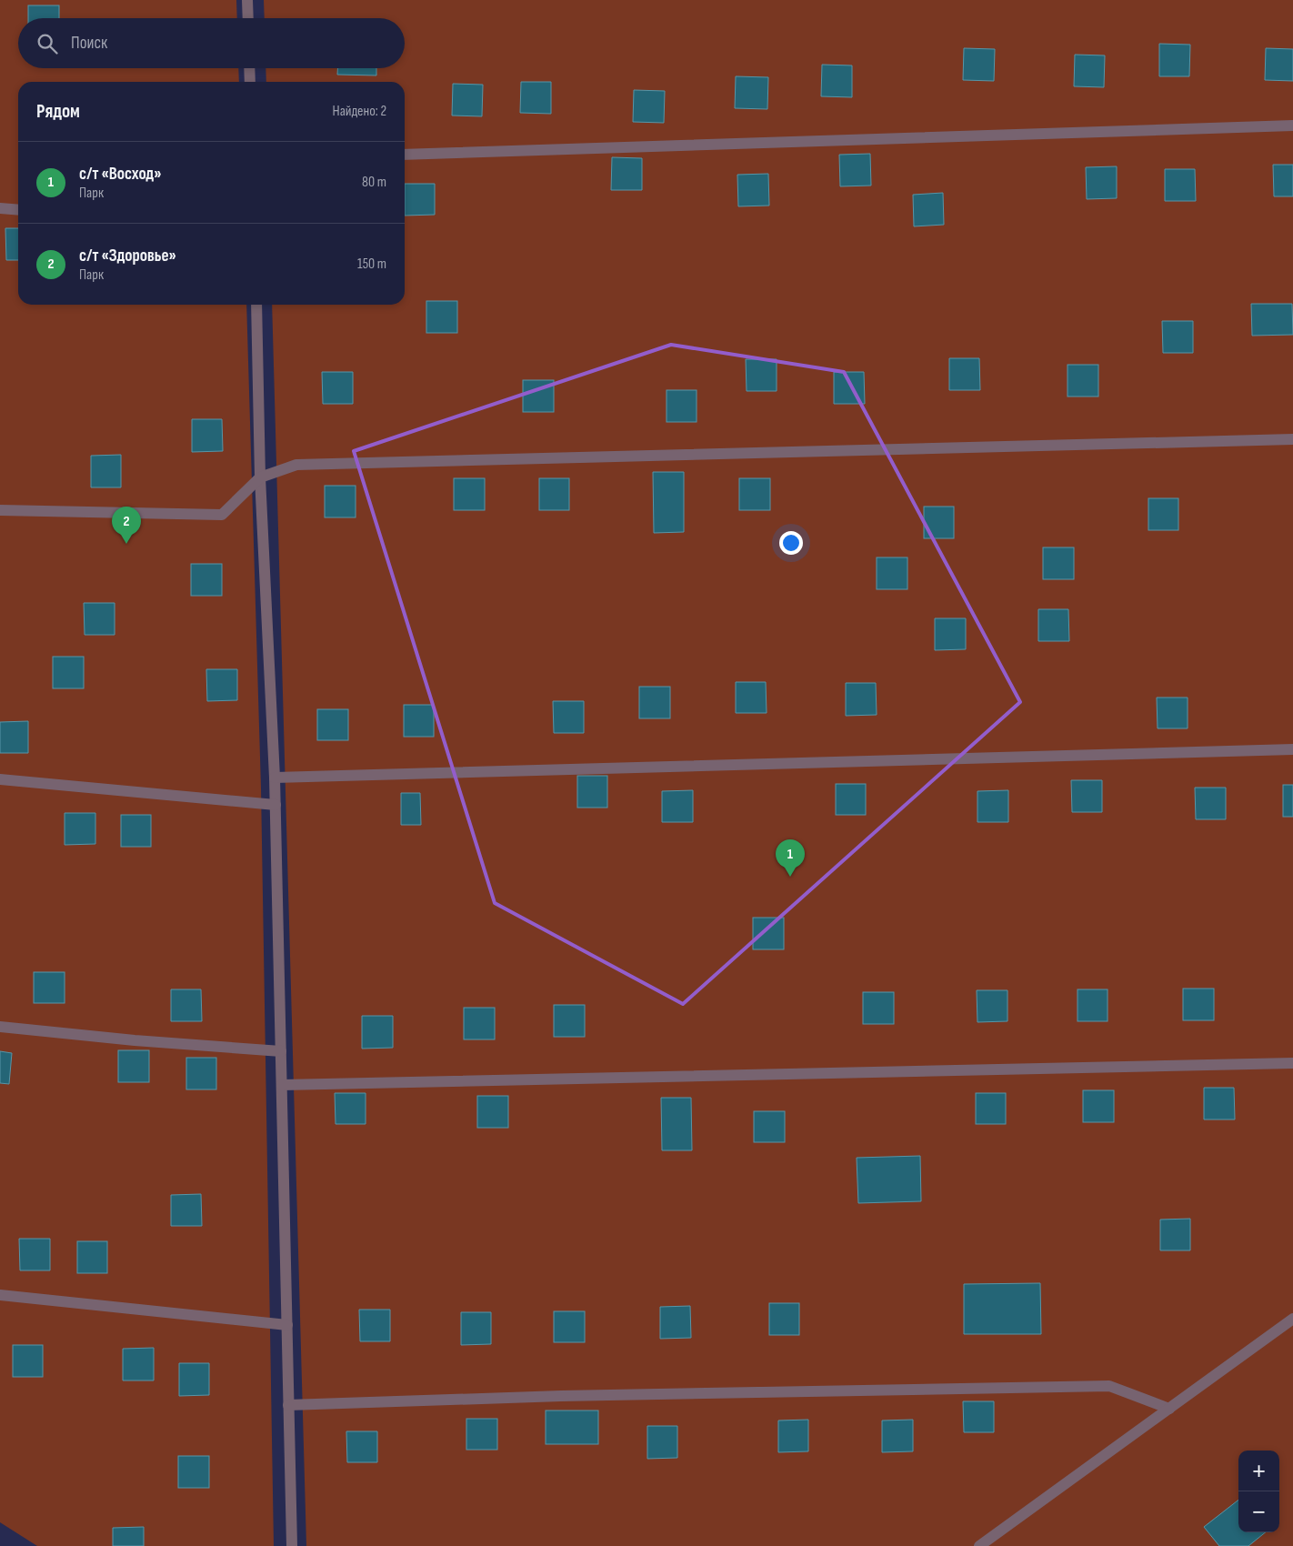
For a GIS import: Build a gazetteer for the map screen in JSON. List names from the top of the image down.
{
  "page": {
    "search": "Поиск",
    "heading": ["Рядом", "Найдено: 2"],
    "list": [
      {
        "mark": "1",
        "name": "с/т «Восход»",
        "note": "Парк",
        "value": "80 m"
      },
      {
        "mark": "2",
        "name": "с/т «Здоровье»",
        "note": "Парк",
        "value": "150 m"
      }
    ],
    "pins": ["2", "1"],
    "map_buttons": ["+", "−"]
  }
}
